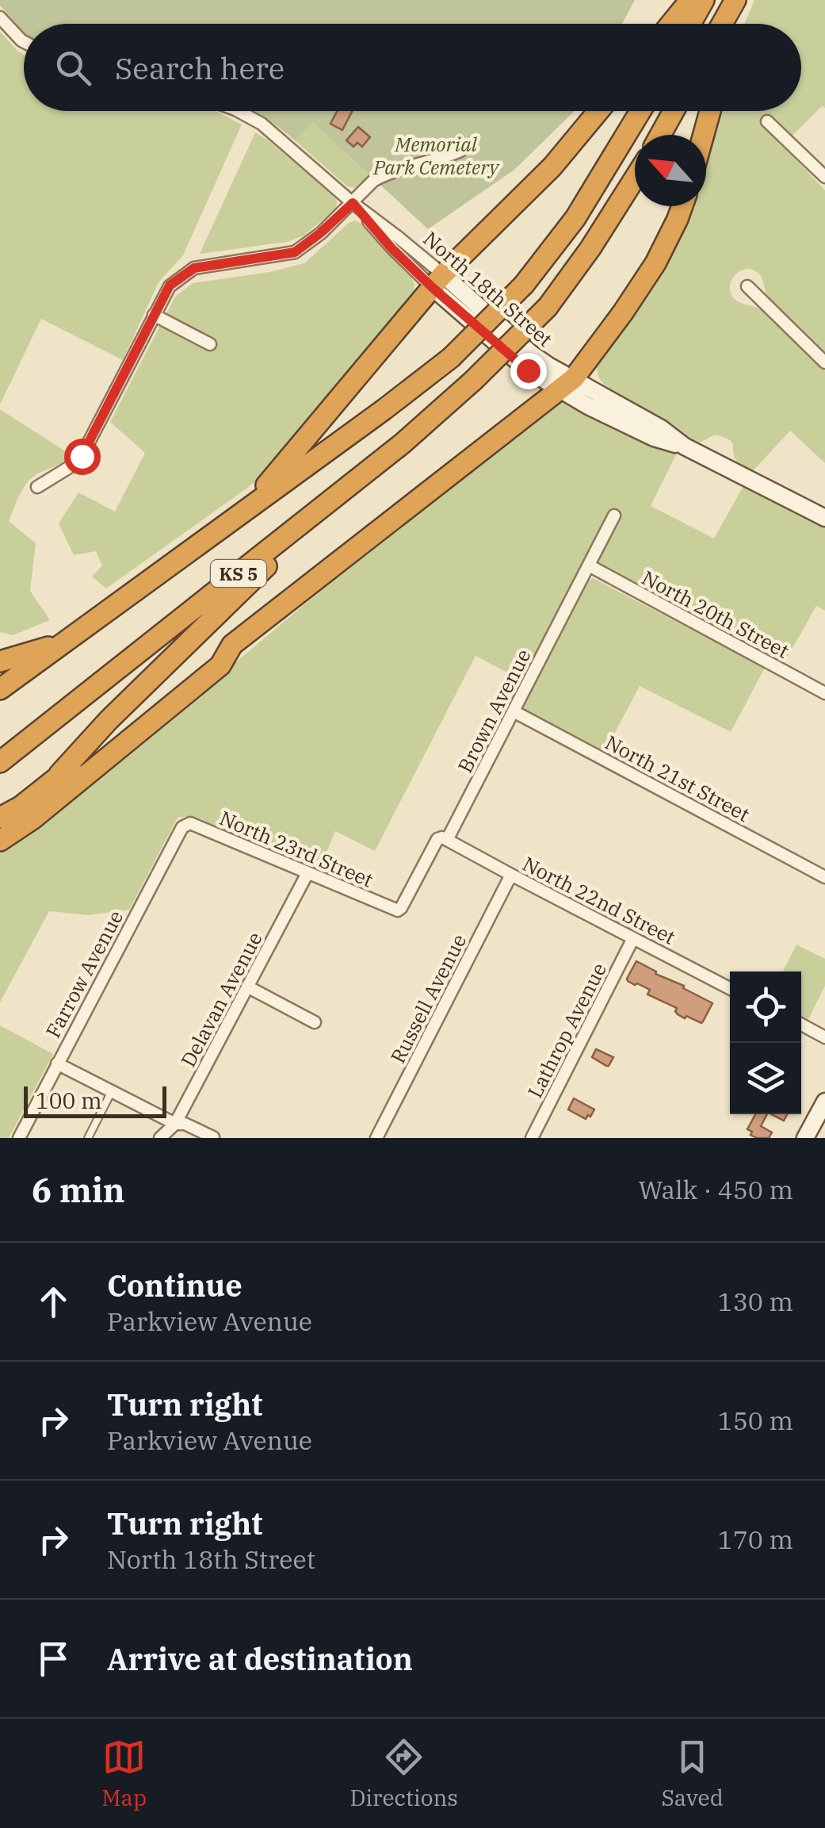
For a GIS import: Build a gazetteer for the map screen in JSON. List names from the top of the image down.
{
  "streets": {
    "highway": ["KS 5"],
    "main road": ["North 18th Street"],
    "street": [
      "North 20th Street",
      "Brown Avenue",
      "North 21st Street",
      "North 23rd Street",
      "North 22nd Street",
      "Farrow Avenue",
      "Russell Avenue",
      "Delavan Avenue",
      "Lathrop Avenue"
    ]
  },
  "crossings": [
    ["North 20th Street", "Brown Avenue"],
    ["Brown Avenue", "North 21st Street"],
    ["Brown Avenue", "North 23rd Street"],
    ["Brown Avenue", "North 22nd Street"],
    ["North 23rd Street", "Farrow Avenue"],
    ["North 23rd Street", "Delavan Avenue"],
    ["North 22nd Street", "Russell Avenue"],
    ["North 22nd Street", "Lathrop Avenue"]
  ],
  "parks": ["Memorial Park Cemetery"],
  "scale_bar": "100 m",
  "north": "top left",
  "page": {
    "search": "Search here",
    "scale": "100 m",
    "heading": ["6 min", "Walk · 450 m"],
    "list": [
      ["Continue", "Parkview Avenue", "130 m"],
      ["Turn right", "Parkview Avenue", "150 m"],
      ["Turn right", "North 18th Street", "170 m"],
      "Arrive at destination"
    ],
    "nav": ["Map", "Directions", "Saved"]
  }
}
